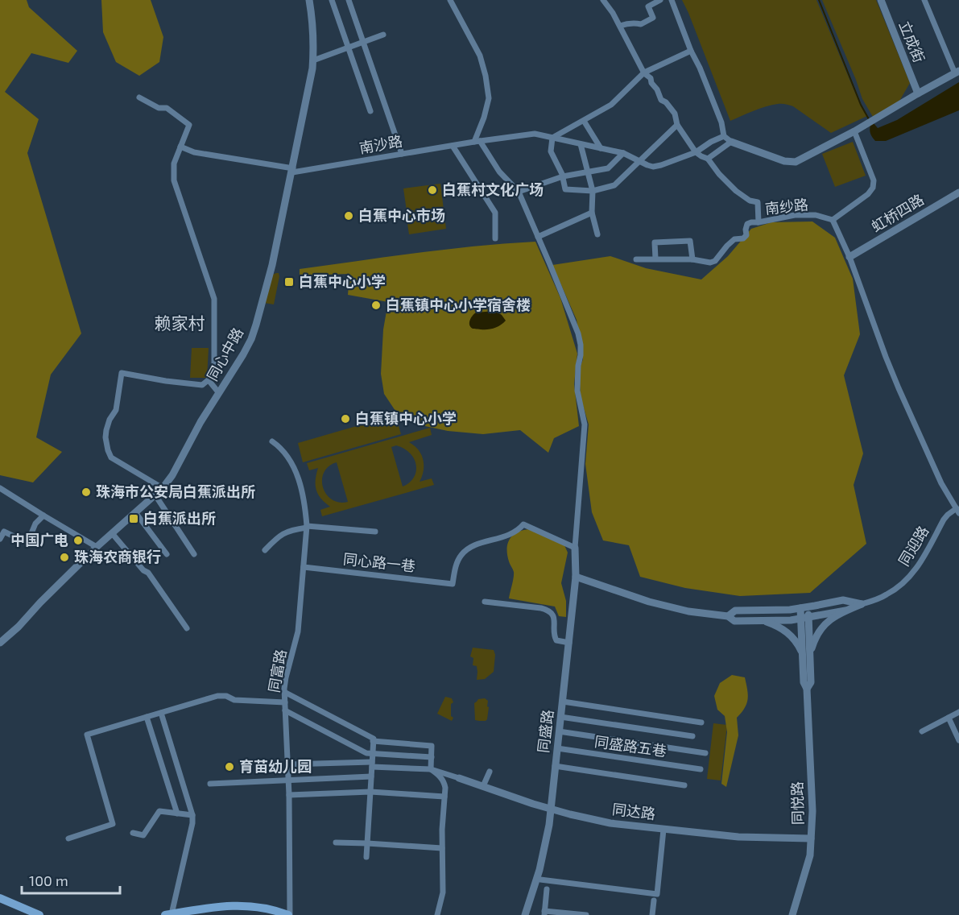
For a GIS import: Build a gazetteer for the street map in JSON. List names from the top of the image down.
{
  "streets": {
    "street": [
      "立成街",
      "南沙路",
      "南纱路",
      "虹桥四路",
      "同心中路",
      "同迎路",
      "同心路一巷",
      "同富路",
      "同盛路",
      "同盛路五巷",
      "同悦路",
      "同达路"
    ]
  },
  "crossings": [
    ["南沙路", "南纱路"],
    ["南沙路", "同心中路"],
    ["同心路一巷", "同富路"],
    ["同心路一巷", "同盛路"],
    ["同盛路", "同盛路五巷"],
    ["同盛路", "同达路"],
    ["同悦路", "同达路"]
  ],
  "districts": ["赖家村"],
  "places": {
    "other": [
      "白蕉村文化广场",
      "白蕉中心市场",
      "白蕉镇中心小学宿舍楼",
      "白蕉镇中心小学",
      "珠海市公安局白蕉派出所",
      "中国广电",
      "珠海农商银行",
      "育苗幼儿园"
    ],
    "transit": ["白蕉中心小学", "白蕉派出所"]
  },
  "scale_bar": "100 m"
}
